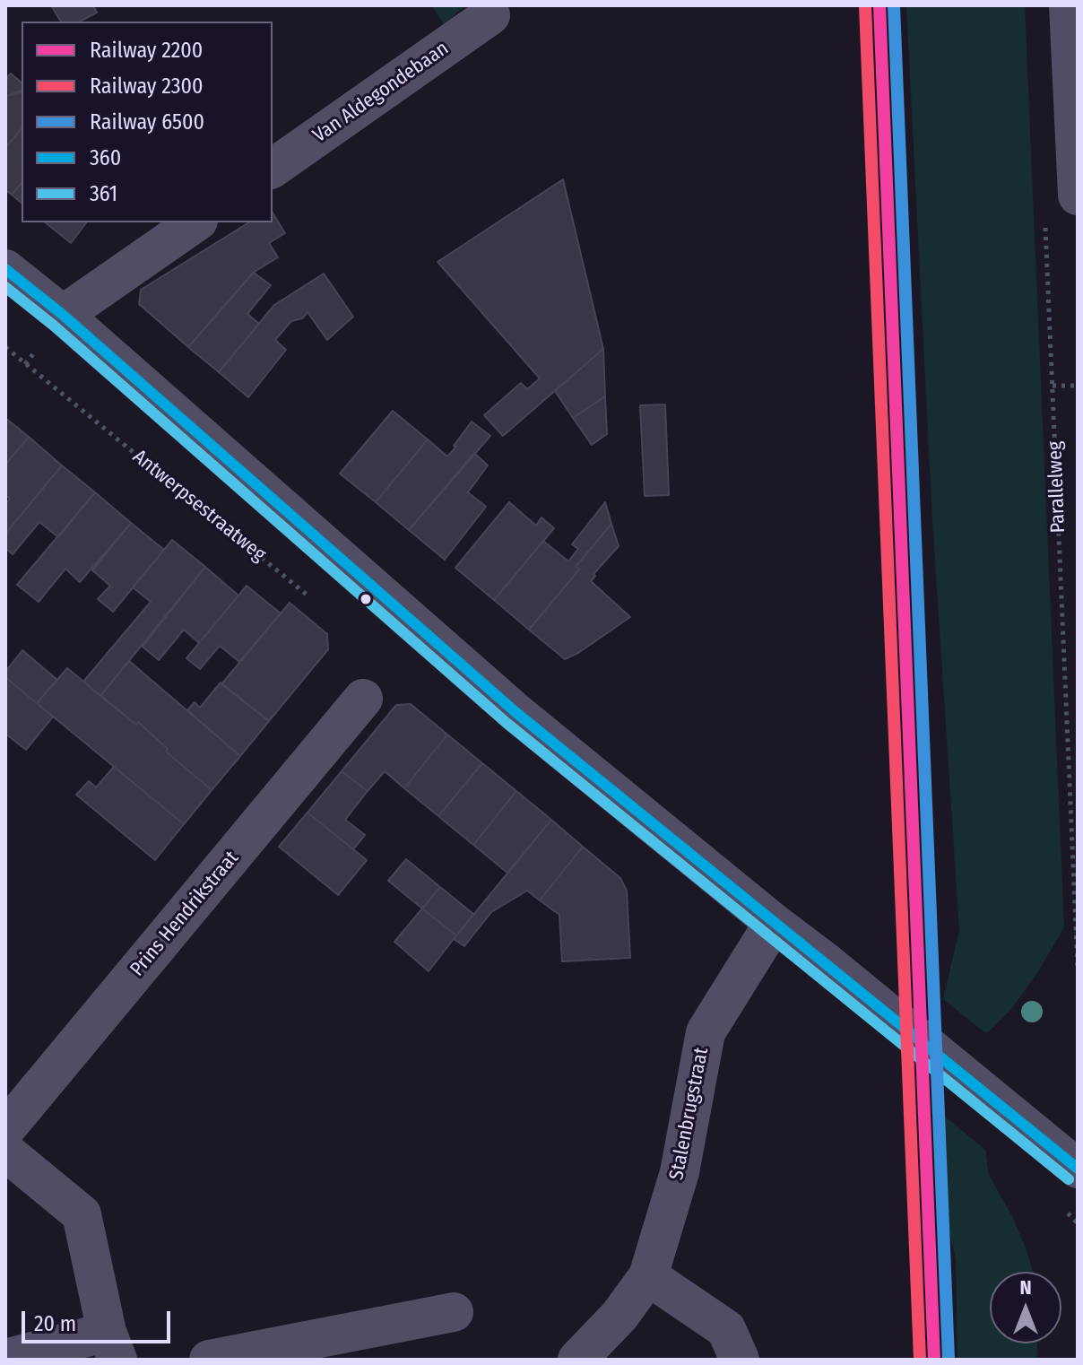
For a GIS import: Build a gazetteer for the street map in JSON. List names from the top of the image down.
{
  "streets": {
    "street": ["Van Aldegondebaan", "Prins Hendrikstraat", "Stalenbrugstraat"],
    "path": ["Parallelweg", "Antwerpsestraatweg"]
  },
  "lines": [
    "rail line 2200",
    "rail line 6500",
    "rail line 2300",
    "transit line 360",
    "transit line 361"
  ],
  "legend": [
    "Railway 2200",
    "Railway 2300",
    "Railway 6500",
    "360",
    "361"
  ],
  "scale_bar": "20 m",
  "north": "top"
}
